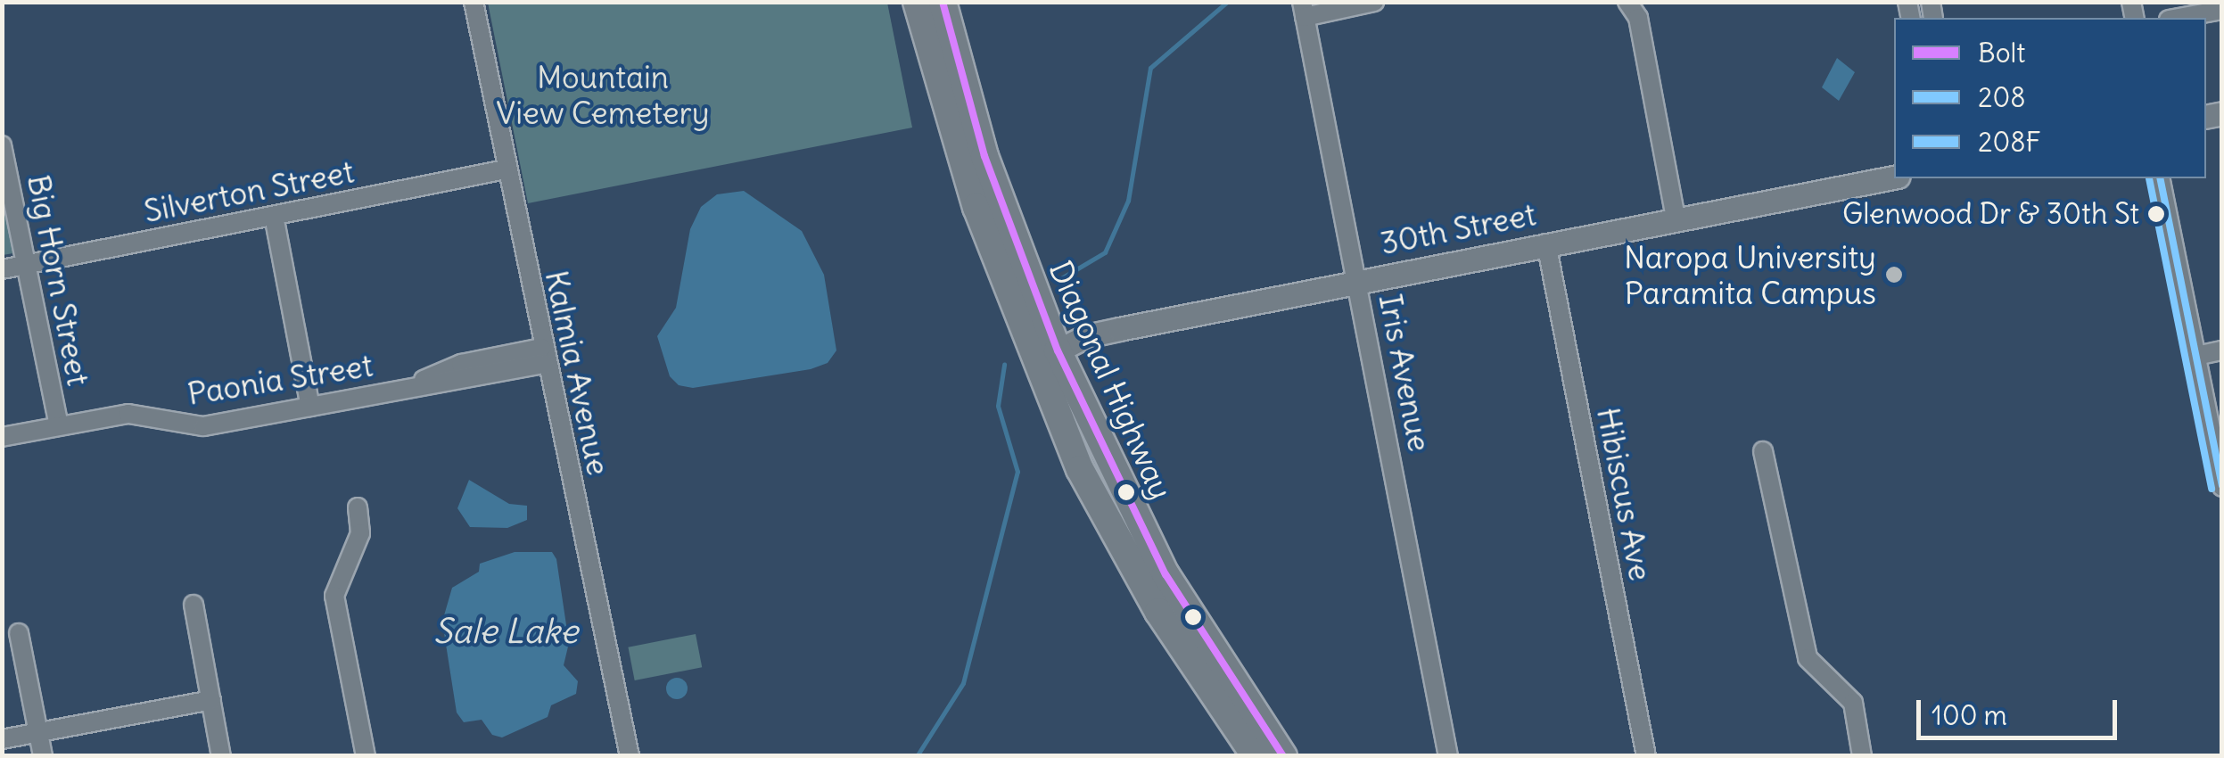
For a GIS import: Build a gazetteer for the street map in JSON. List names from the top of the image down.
{
  "streets": {
    "highway": ["Diagonal Highway"],
    "main road": ["30th Street"],
    "street": [
      "Silverton Street",
      "Big Horn Street",
      "Kalmia Avenue",
      "Iris Avenue",
      "Paonia Street",
      "Hibiscus Ave"
    ]
  },
  "crossings": [
    ["Silverton Street", "Big Horn Street"],
    ["Silverton Street", "Kalmia Avenue"],
    ["30th Street", "Iris Avenue"],
    ["30th Street", "Diagonal Highway"],
    ["30th Street", "Hibiscus Ave"],
    ["Big Horn Street", "Paonia Street"],
    ["Kalmia Avenue", "Paonia Street"]
  ],
  "water": ["Sale Lake"],
  "parks": ["Mountain View Cemetery"],
  "places": ["Glenwood Dr & 30th St", "Naropa University Paramita Campus"],
  "lines": ["transit line Bolt", "transit line 208", "transit line 208F"],
  "legend": ["Bolt", "208", "208F"],
  "scale_bar": "100 m"
}
